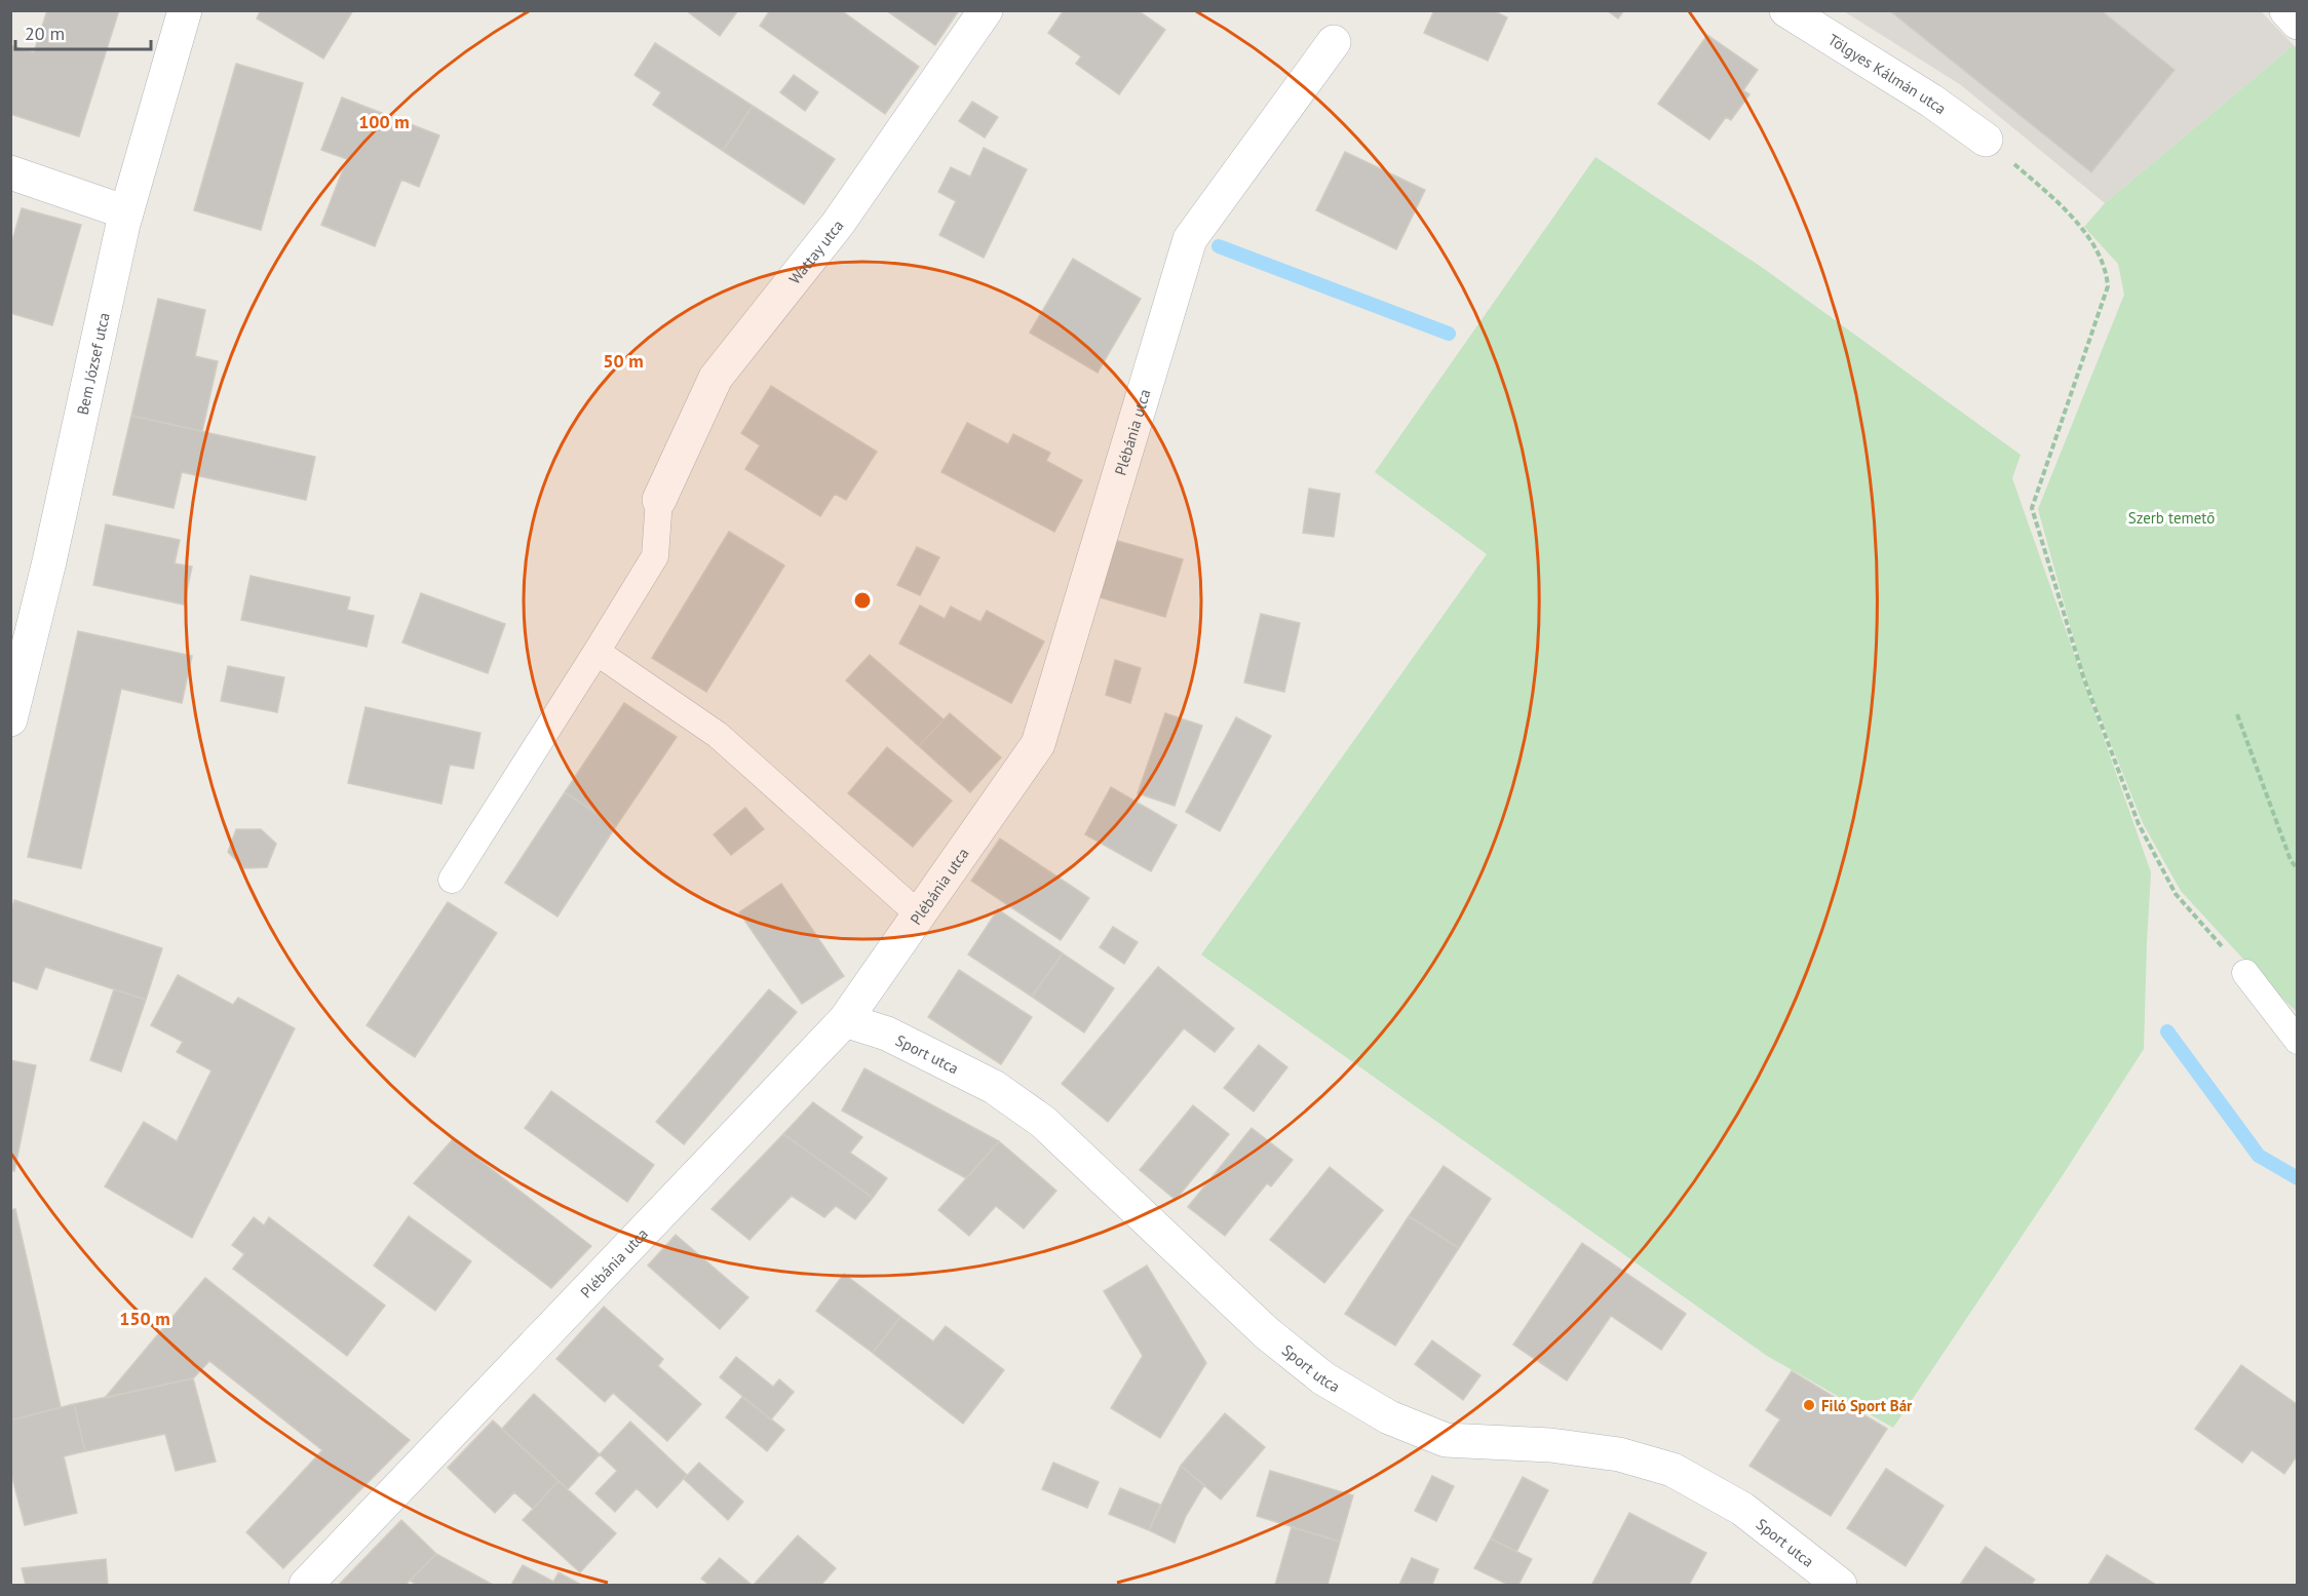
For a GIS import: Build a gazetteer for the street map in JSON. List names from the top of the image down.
{
  "streets": {
    "street": [
      "Tölgyes Kálmán utca",
      "Wattay utca",
      "Bem József utca",
      "Plébánia utca",
      "Sport utca"
    ]
  },
  "crossings": [
    ["Plébánia utca", "Sport utca"]
  ],
  "parks": ["Szerb temető"],
  "places": ["Filó Sport Bár"],
  "scale_bar": "20 m",
  "rings": ["100 m", "50 m", "150 m"]
}
